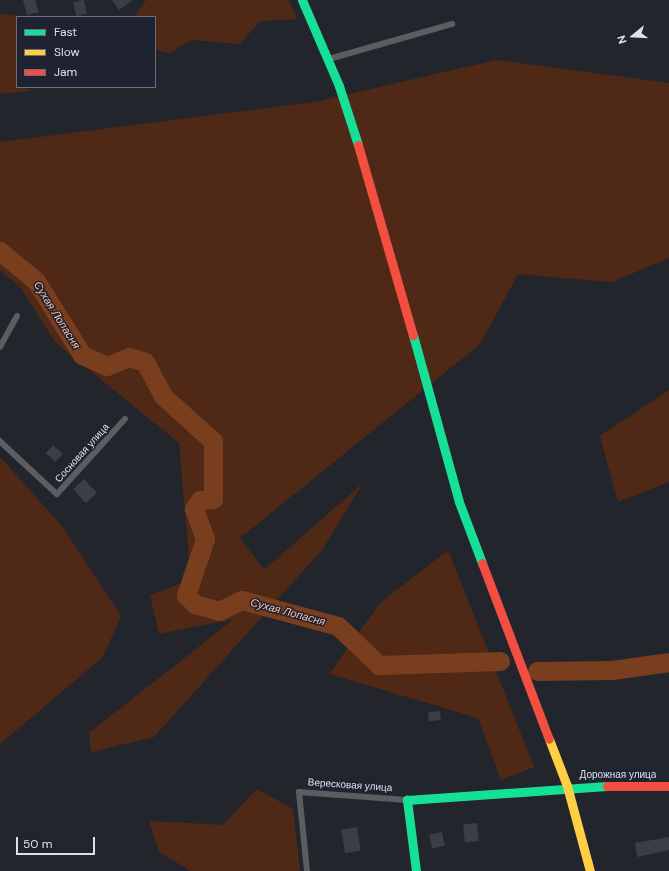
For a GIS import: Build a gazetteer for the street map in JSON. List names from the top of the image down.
{
  "streets": {
    "street": ["Дорожная улица", "Вересковая улица"],
    "lane": ["Сосновая улица"]
  },
  "crossings": [
    ["Дорожная улица", "Вересковая улица"]
  ],
  "water": ["Сухая Лопасня"],
  "legend": ["Fast", "Slow", "Jam"],
  "scale_bar": "50 m",
  "north": "left"
}
